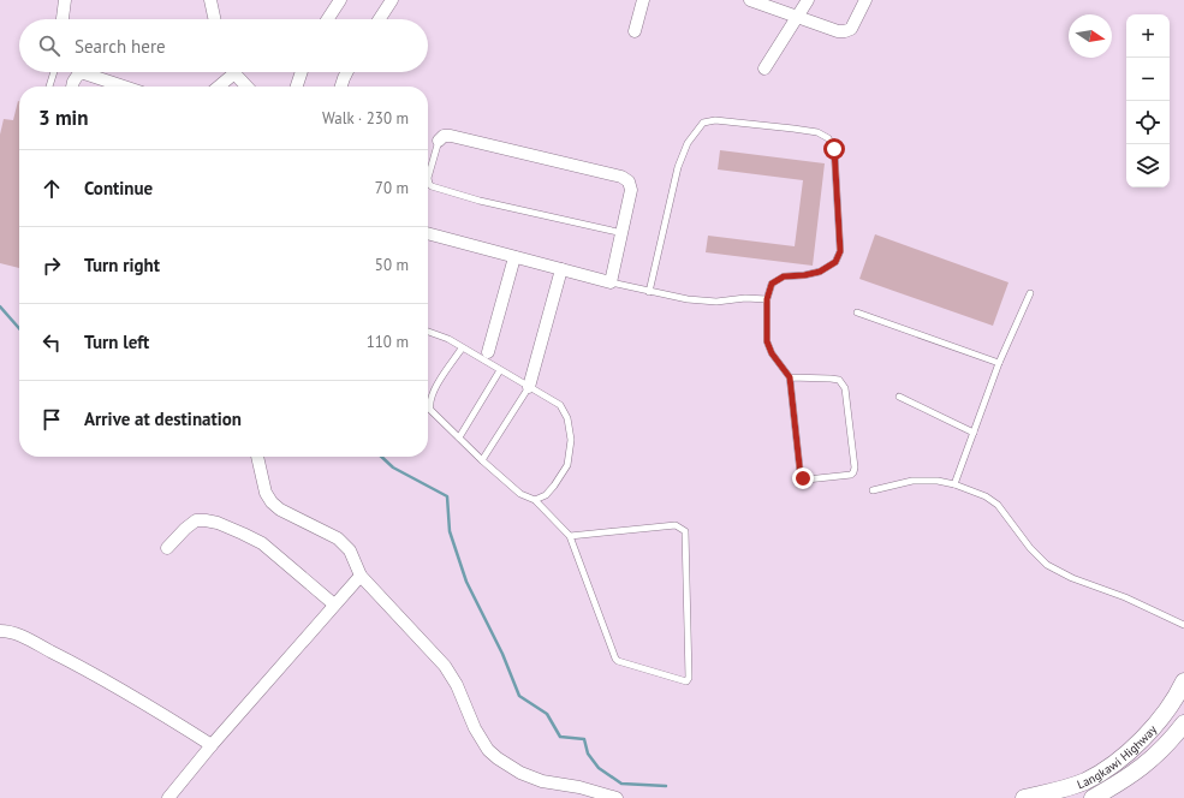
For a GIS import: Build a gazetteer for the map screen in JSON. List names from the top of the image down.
{
  "streets": {
    "main road": ["Langkawi Highway"]
  },
  "north": "right",
  "page": {
    "map_buttons": ["+", "−"],
    "search": "Search here",
    "heading": ["3 min", "Walk · 230 m"],
    "list": [
      ["Continue", "70 m"],
      ["Turn right", "50 m"],
      ["Turn left", "110 m"],
      "Arrive at destination"
    ]
  }
}
